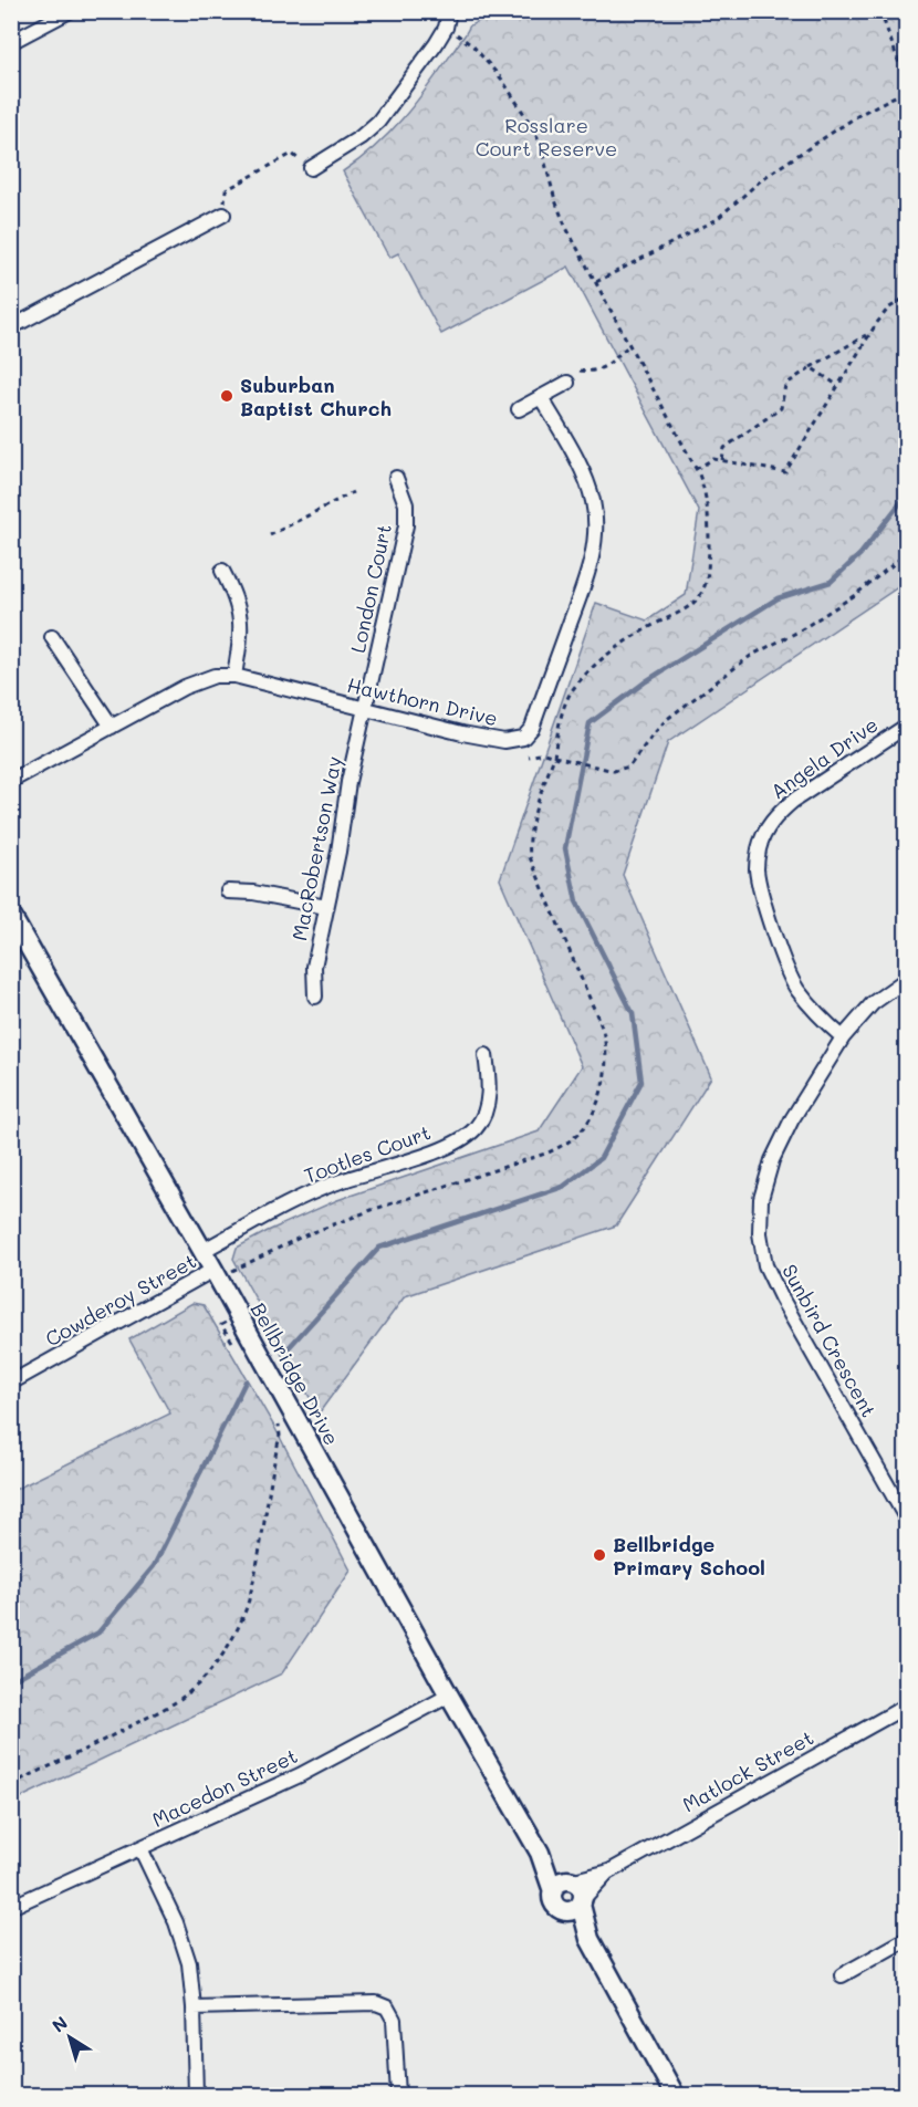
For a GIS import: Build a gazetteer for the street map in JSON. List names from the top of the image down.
{
  "streets": {
    "street": [
      "London Court",
      "Hawthorn Drive",
      "Angela Drive",
      "MacRobertson Way",
      "Tootles Court",
      "Cowderoy Street",
      "Sunbird Crescent",
      "Bellbridge Drive",
      "Matlock Street",
      "Macedon Street"
    ]
  },
  "crossings": [
    ["London Court", "Hawthorn Drive"],
    ["London Court", "MacRobertson Way"],
    ["Hawthorn Drive", "MacRobertson Way"],
    ["Angela Drive", "Sunbird Crescent"],
    ["Tootles Court", "Bellbridge Drive"],
    ["Cowderoy Street", "Bellbridge Drive"],
    ["Bellbridge Drive", "Matlock Street"],
    ["Bellbridge Drive", "Macedon Street"]
  ],
  "parks": ["Rosslare Court Reserve"],
  "places": ["Suburban Baptist Church", "Bellbridge Primary School"],
  "north": "top left"
}
